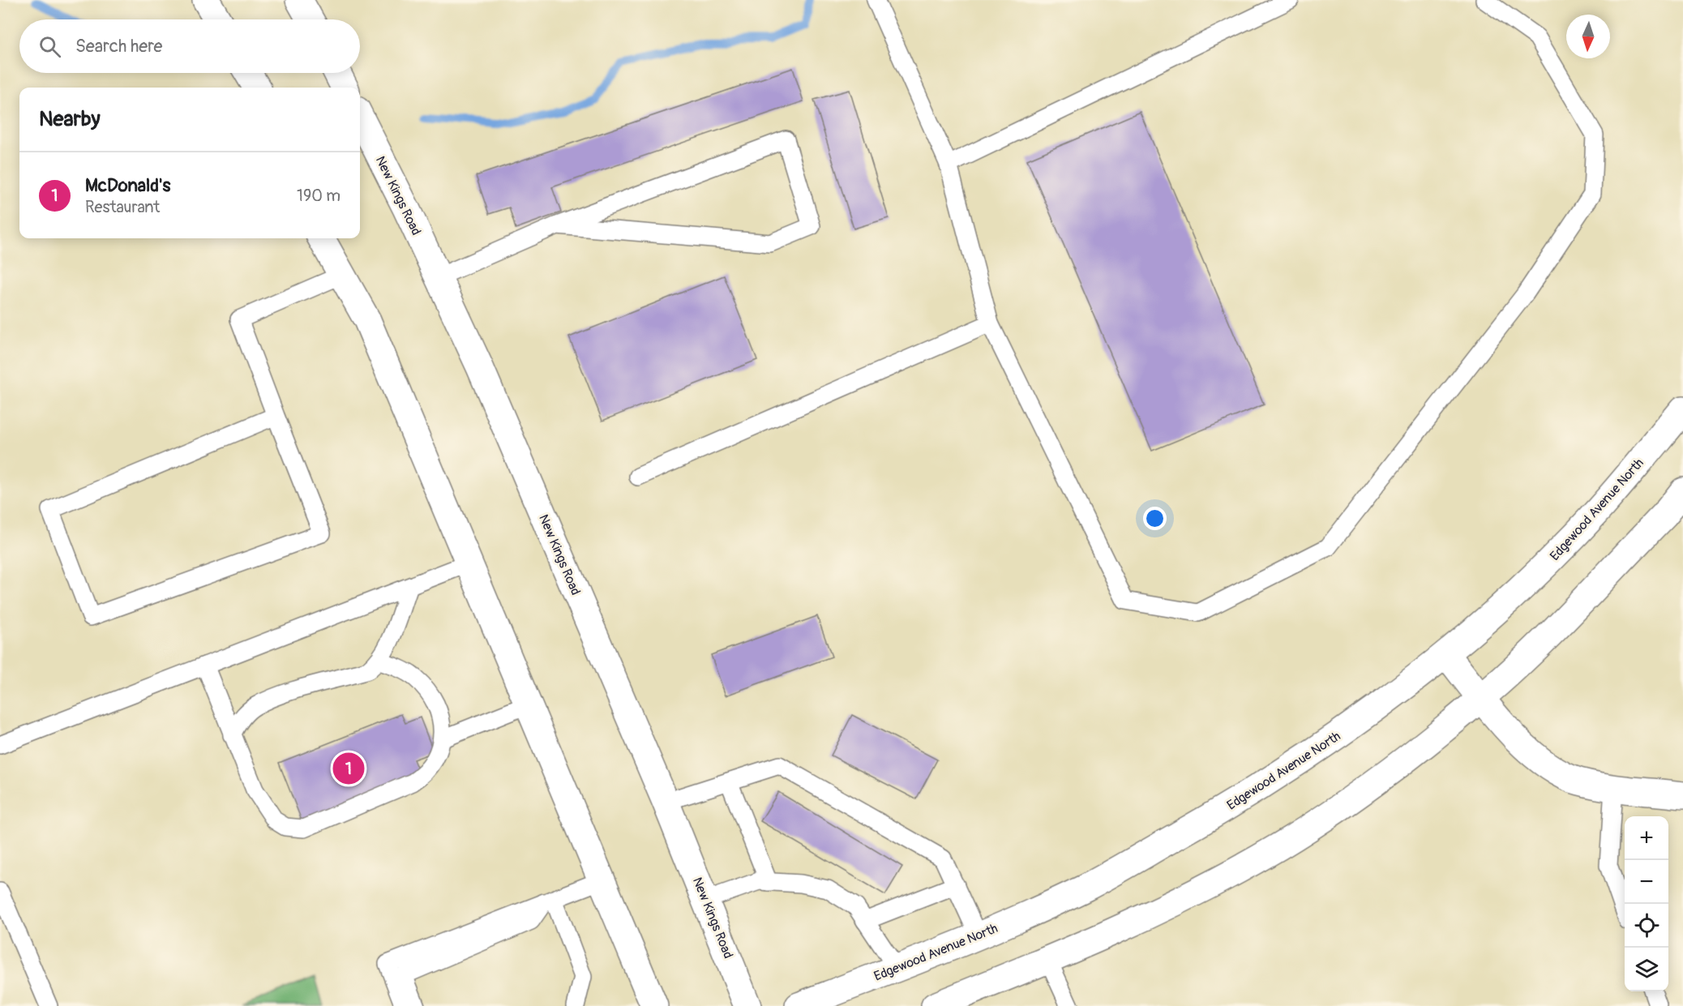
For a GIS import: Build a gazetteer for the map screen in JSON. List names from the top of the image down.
{
  "streets": {
    "main road": ["New Kings Road", "Edgewood Avenue North"]
  },
  "north": "bottom",
  "page": {
    "search": "Search here",
    "heading": "Nearby",
    "list": [
      {
        "mark": "1",
        "name": "McDonald's",
        "note": "Restaurant",
        "value": "190 m"
      }
    ],
    "pins": "1",
    "map_buttons": ["+", "−"]
  }
}
